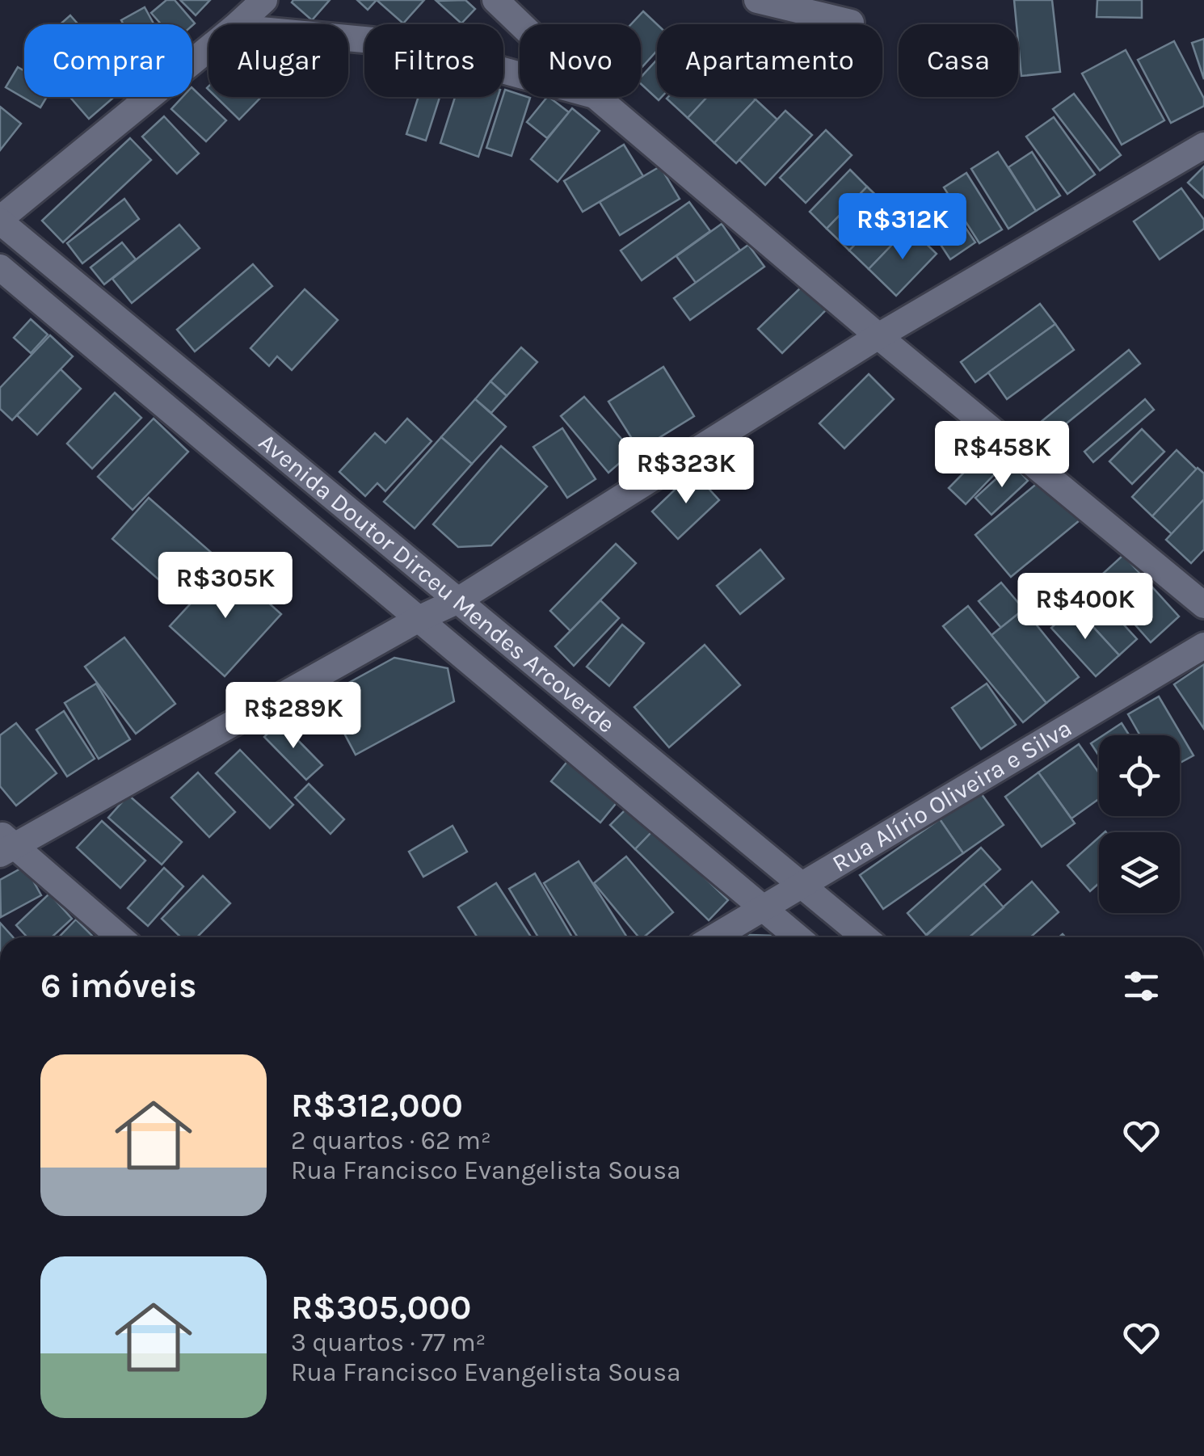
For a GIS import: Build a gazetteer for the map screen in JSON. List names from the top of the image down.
{
  "streets": {
    "street": ["Avenida Doutor Dirceu Mendes Arcoverde", "Rua Alírio Oliveira e Silva"]
  },
  "crossings": [
    ["Avenida Doutor Dirceu Mendes Arcoverde", "Rua Alírio Oliveira e Silva"]
  ],
  "page": {
    "chip": [
      "Comprar",
      "Alugar",
      "Filtros",
      "Novo",
      "Apartamento",
      "Casa"
    ],
    "price": [
      "R$312K",
      "R$458K",
      "R$323K",
      "R$305K",
      "R$400K",
      "R$289K"
    ],
    "heading": "6 imóveis",
    "list": [
      {
        "name": "R$312,000",
        "note": "2 quartos · 62 m² · Rua Francisco Evangelista Sousa"
      },
      {
        "name": "R$305,000",
        "note": "3 quartos · 77 m² · Rua Francisco Evangelista Sousa"
      }
    ]
  }
}
